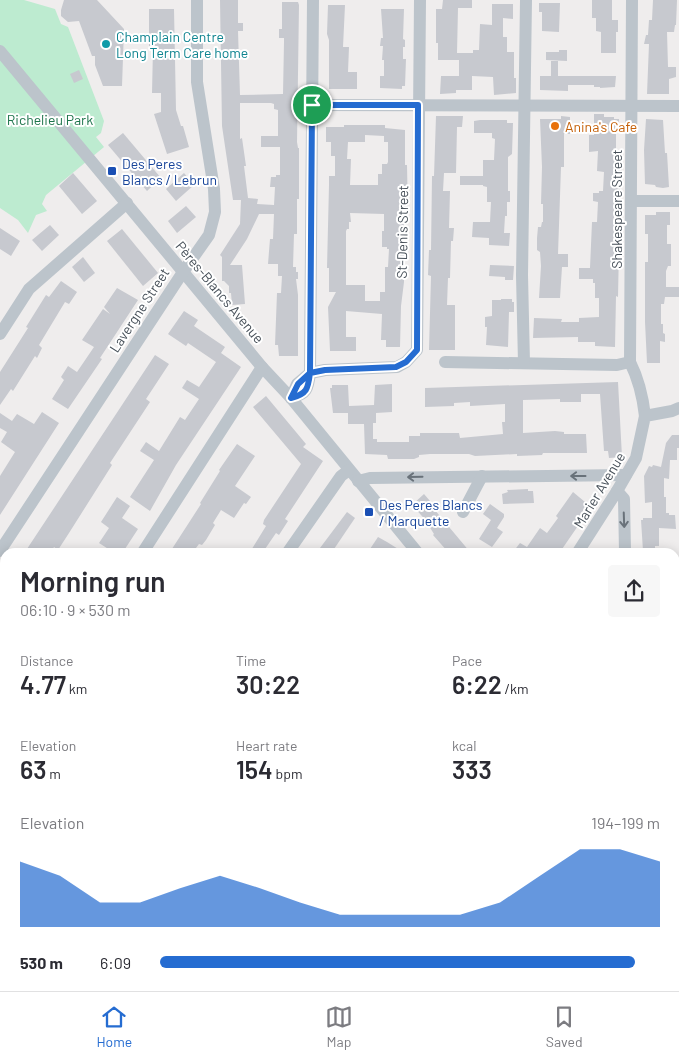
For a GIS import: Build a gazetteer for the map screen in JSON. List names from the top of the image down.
{
  "streets": {
    "street": [
      "Shakespeare Street",
      "St-Denis Street",
      "Pères-Blancs Avenue",
      "Lavergne Street",
      "Marier Avenue"
    ]
  },
  "crossings": [
    ["Shakespeare Street", "Marier Avenue"],
    ["Pères-Blancs Avenue", "Lavergne Street"]
  ],
  "parks": ["Richelieu Park"],
  "places": {
    "other": ["Champlain Centre Long Term Care home", "Anina's Cafe"],
    "transit": ["Des Peres Blancs / Lebrun", "Des Peres Blancs / Marquette"]
  },
  "page": {
    "heading": ["Morning run", "06:10 · 9 × 530 m"],
    "stats": [
      ["Distance", "4.77 km"],
      ["Time", "30:22"],
      ["Pace", "6:22 /km"],
      ["Elevation", "63 m"],
      ["Heart rate", "154 bpm"],
      ["kcal", "333"]
    ],
    "chart": ["Elevation", "194–199 m"],
    "list": [
      {
        "name": "530 m",
        "note": "6:09"
      }
    ],
    "tabs": ["Home", "Map", "Saved"]
  }
}
